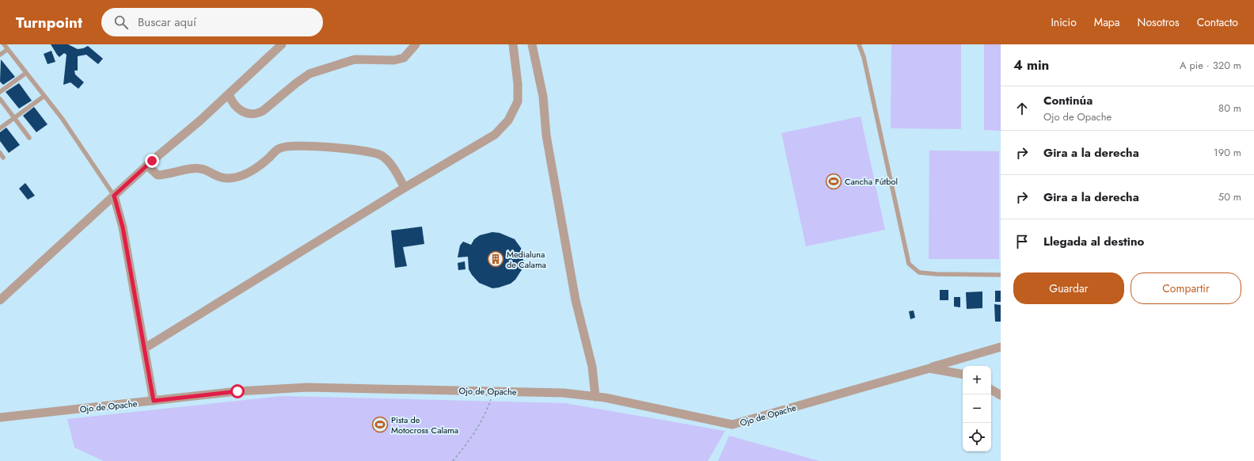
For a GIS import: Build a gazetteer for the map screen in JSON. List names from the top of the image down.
{
  "streets": {
    "street": ["Ojo de Opache"]
  },
  "places": {
    "sports": ["Cancha Fútbol", "Pista de Motocross Calama"],
    "building": ["Medialuna de Calama"]
  },
  "page": {
    "header": "Turnpoint",
    "search": "Buscar aquí",
    "nav": [
      "Inicio",
      "Mapa",
      "Nosotros",
      "Contacto"
    ],
    "heading": ["4 min", "A pie · 320 m"],
    "list": [
      ["Continúa", "Ojo de Opache", "80 m"],
      ["Gira a la derecha", "190 m"],
      ["Gira a la derecha", "50 m"],
      "Llegada al destino"
    ],
    "buttons": ["Guardar", "Compartir"],
    "map_buttons": ["+", "−"]
  }
}
